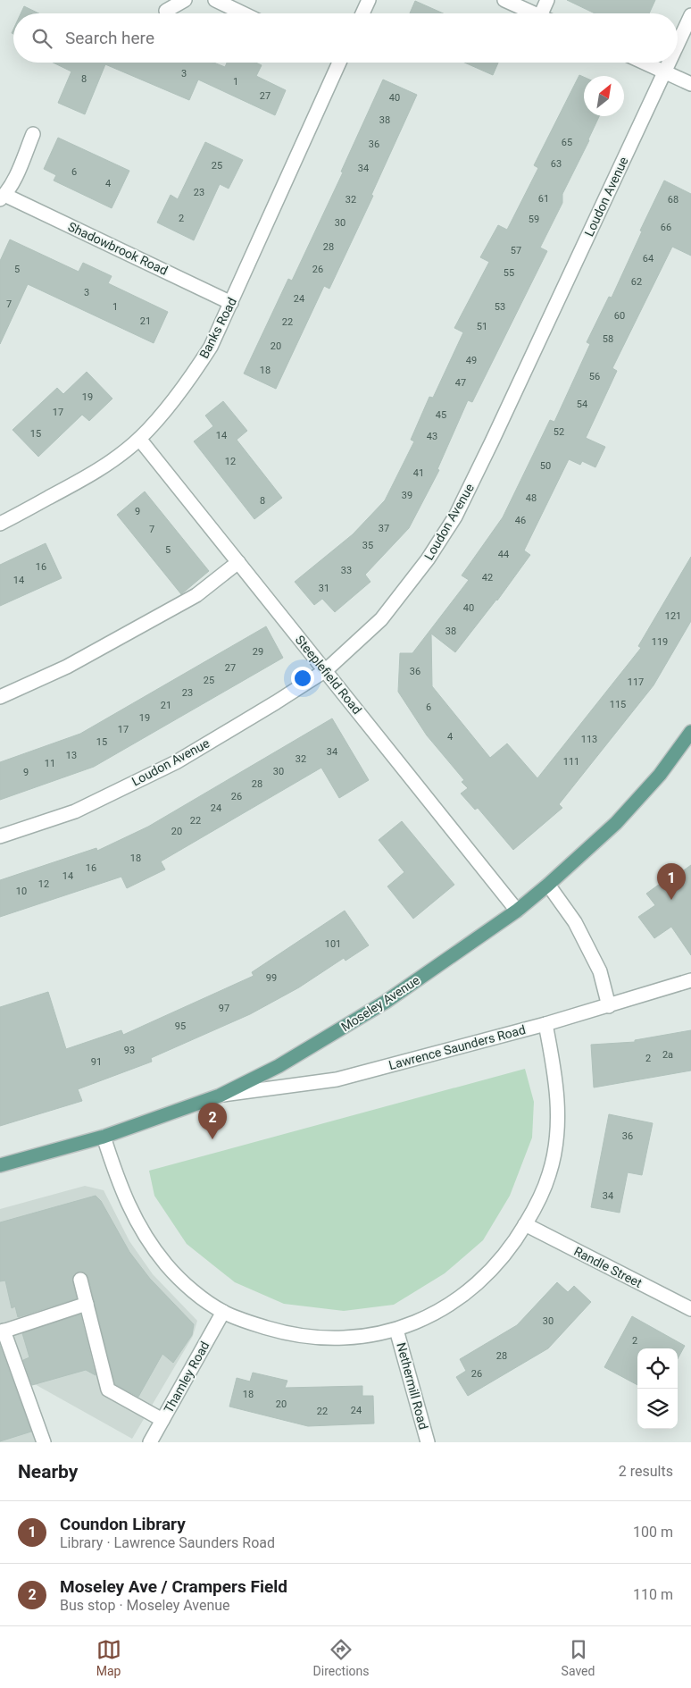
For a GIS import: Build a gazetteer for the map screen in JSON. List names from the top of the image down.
{
  "streets": {
    "main road": ["Moseley Avenue"],
    "street": [
      "Loudon Avenue",
      "Shadowbrook Road",
      "Banks Road",
      "Steeplefield Road",
      "Lawrence Saunders Road",
      "Randle Street",
      "Thamley Road",
      "Nethermill Road"
    ]
  },
  "crossings": [
    ["Loudon Avenue", "Steeplefield Road"],
    ["Shadowbrook Road", "Banks Road"],
    ["Banks Road", "Steeplefield Road"],
    ["Steeplefield Road", "Moseley Avenue"],
    ["Moseley Avenue", "Lawrence Saunders Road"]
  ],
  "house_numbers": [
    "3",
    "8",
    "1",
    "27",
    "40",
    "38",
    "65",
    "36",
    "63",
    "25",
    "34",
    "6",
    "4",
    "23",
    "61",
    "32",
    "68",
    "2",
    "59",
    "30",
    "66",
    "28",
    "57",
    "64",
    "5",
    "26",
    "55",
    "62",
    "3",
    "24",
    "7",
    "1",
    "53",
    "60",
    "21",
    "22",
    "51",
    "58",
    "20",
    "49",
    "18",
    "56",
    "47",
    "19",
    "54",
    "17",
    "45",
    "52",
    "15",
    "14",
    "43",
    "12",
    "50",
    "41",
    "39",
    "48",
    "8",
    "9",
    "46",
    "37",
    "7",
    "35",
    "5",
    "44",
    "16",
    "33",
    "42",
    "14",
    "31",
    "40",
    "121",
    "38",
    "119",
    "29",
    "27",
    "36",
    "25",
    "117",
    "23",
    "115",
    "21",
    "6",
    "19",
    "17",
    "4",
    "113",
    "15",
    "34",
    "13",
    "32",
    "111",
    "11",
    "30",
    "9",
    "28",
    "26",
    "24",
    "22",
    "20",
    "18",
    "16",
    "14",
    "12",
    "10",
    "101",
    "99",
    "97",
    "95",
    "93",
    "2a",
    "2",
    "91",
    "36",
    "34",
    "30",
    "2",
    "28",
    "26",
    "18",
    "20",
    "24",
    "22"
  ],
  "north": "top right",
  "page": {
    "search": "Search here",
    "pins": ["1", "2"],
    "heading": ["Nearby", "2 results"],
    "list": [
      {
        "mark": "1",
        "name": "Coundon Library",
        "note": "Library · Lawrence Saunders Road",
        "value": "100 m"
      },
      {
        "mark": "2",
        "name": "Moseley Ave / Crampers Field",
        "note": "Bus stop · Moseley Avenue",
        "value": "110 m"
      }
    ],
    "nav": ["Map", "Directions", "Saved"]
  }
}
